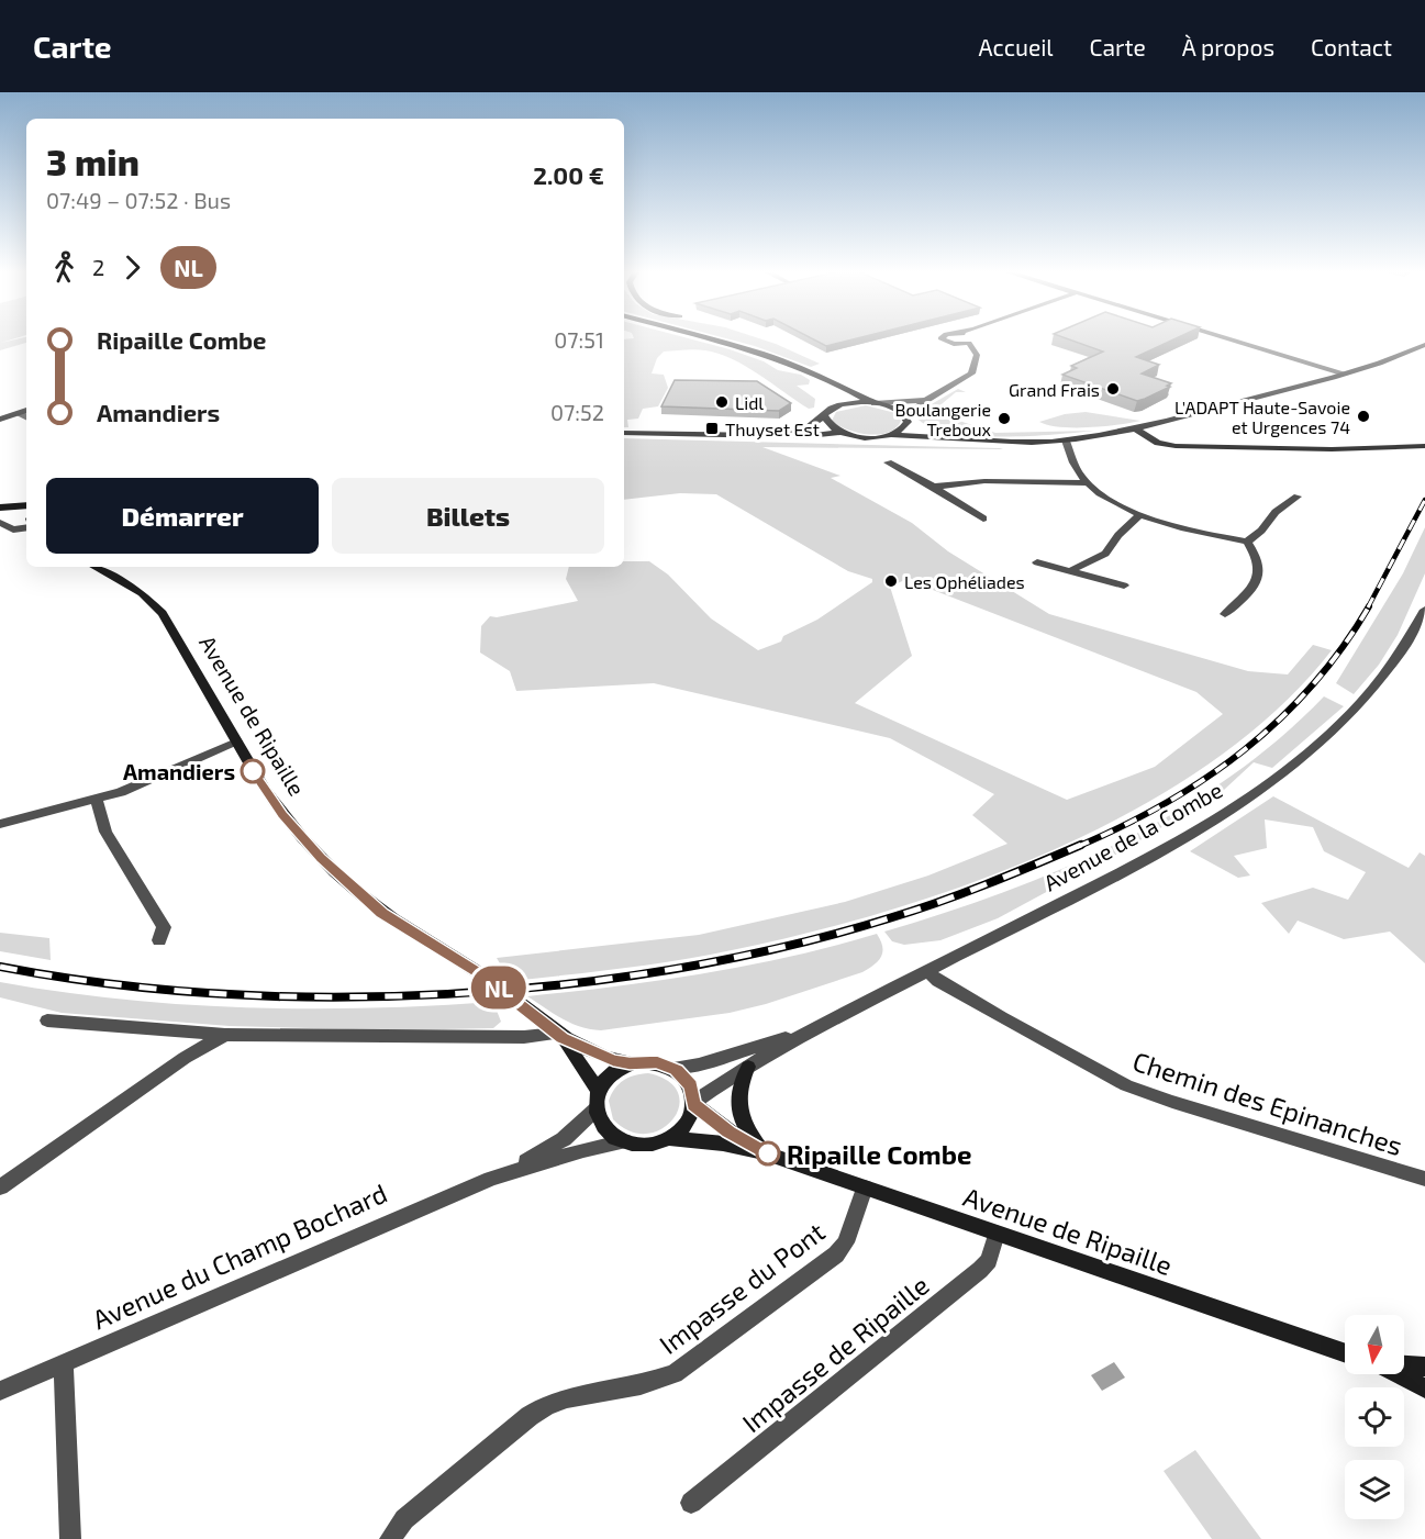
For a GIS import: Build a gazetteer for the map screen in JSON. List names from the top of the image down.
{
  "streets": {
    "street": [
      "Avenue de Ripaille",
      "Avenue de la Combe",
      "Chemin des Epinanches",
      "Avenue du Champ Bochard",
      "Impasse du Pont",
      "Impasse de Ripaille"
    ]
  },
  "crossings": [
    ["Avenue de Ripaille", "Avenue de la Combe"],
    ["Avenue de Ripaille", "Avenue du Champ Bochard"],
    ["Avenue de Ripaille", "Impasse du Pont"],
    ["Avenue de Ripaille", "Impasse de Ripaille"],
    ["Avenue de la Combe", "Chemin des Epinanches"],
    ["Avenue de la Combe", "Avenue du Champ Bochard"]
  ],
  "places": {
    "other": [
      "Grand Frais",
      "Lidl",
      "L'ADAPT Haute-Savoie et Urgences 74",
      "Boulangerie Treboux",
      "Les Ophéliades",
      "Amandiers",
      "Ripaille Combe"
    ],
    "transit": ["Thuyset Est"]
  },
  "lines": ["bus line NL"],
  "north": "bottom",
  "page": {
    "header": "Carte",
    "nav": [
      "Accueil",
      "Carte",
      "À propos",
      "Contact"
    ],
    "on_map": "NL",
    "heading": ["3 min", "07:49 – 07:52 · Bus", "2.00 €"],
    "legs": ["2", "NL"],
    "list": [
      {
        "name": "Ripaille Combe",
        "value": "07:51"
      },
      {
        "name": "Amandiers",
        "value": "07:52"
      }
    ],
    "buttons": ["Démarrer", "Billets"]
  }
}
